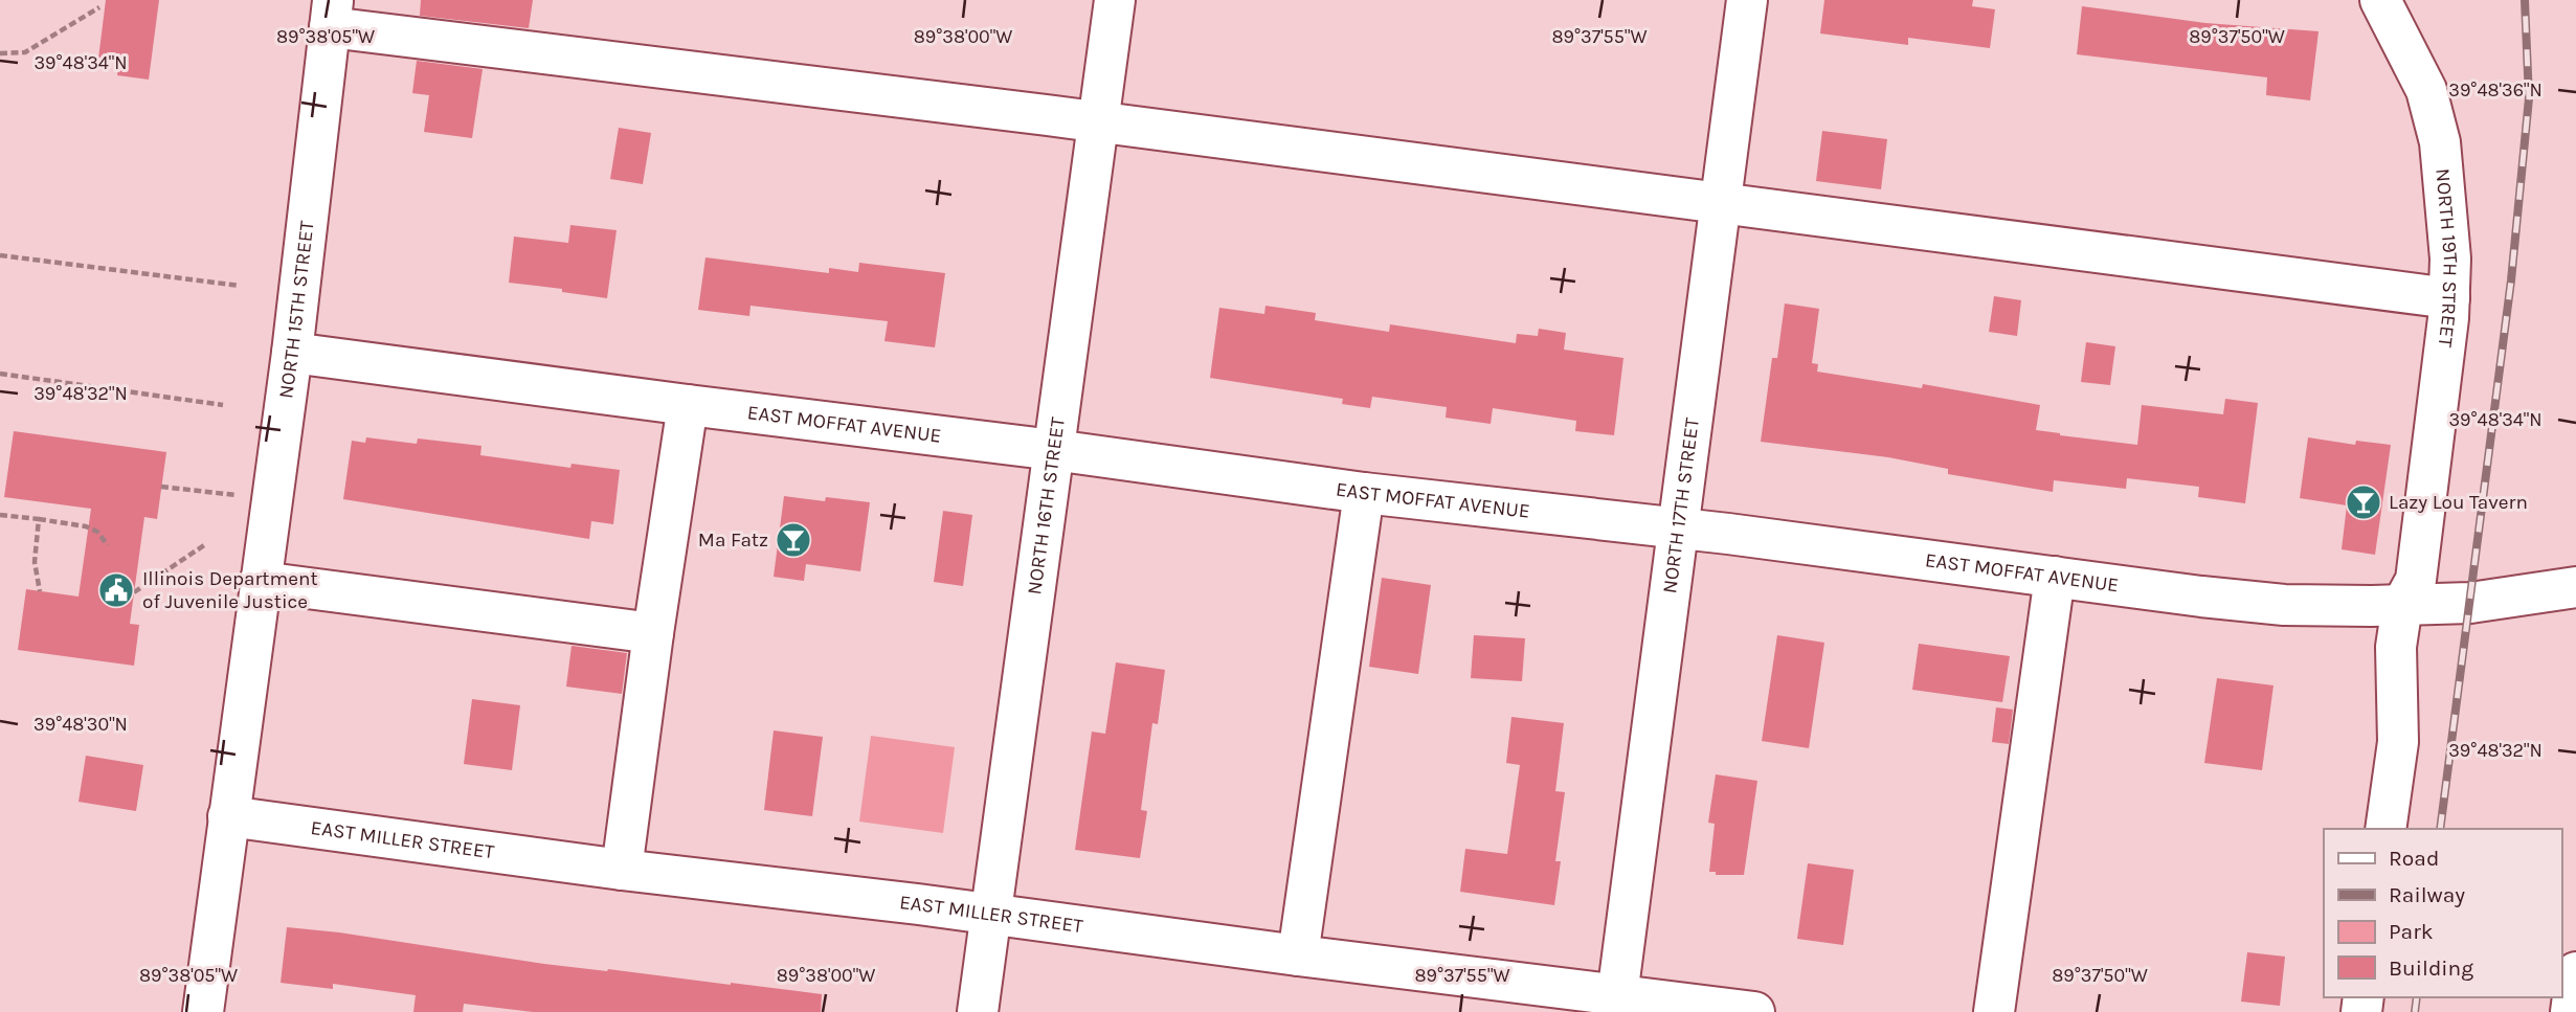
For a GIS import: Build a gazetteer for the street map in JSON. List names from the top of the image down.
{
  "streets": {
    "street": [
      "NORTH 19TH STREET",
      "NORTH 15TH STREET",
      "EAST MOFFAT AVENUE",
      "NORTH 17TH STREET",
      "NORTH 16TH STREET",
      "EAST MILLER STREET"
    ]
  },
  "crossings": [
    ["NORTH 19TH STREET", "EAST MOFFAT AVENUE"],
    ["NORTH 15TH STREET", "EAST MOFFAT AVENUE"],
    ["NORTH 15TH STREET", "EAST MILLER STREET"],
    ["EAST MOFFAT AVENUE", "NORTH 17TH STREET"],
    ["EAST MOFFAT AVENUE", "NORTH 16TH STREET"],
    ["NORTH 17TH STREET", "EAST MILLER STREET"],
    ["NORTH 16TH STREET", "EAST MILLER STREET"]
  ],
  "places": {
    "bar": ["Lazy Lou Tavern", "Ma Fatz"],
    "public building": ["Illinois Department of Juvenile Justice"]
  },
  "legend": [
    "Road",
    "Railway",
    "Park",
    "Building"
  ],
  "coordinates": [
    "89°38'05\"W",
    "89°38'00\"W",
    "89°37'55\"W",
    "89°37'50\"W",
    "39°48'34\"N",
    "39°48'36\"N",
    "39°48'32\"N",
    "39°48'30\"N"
  ]
}
